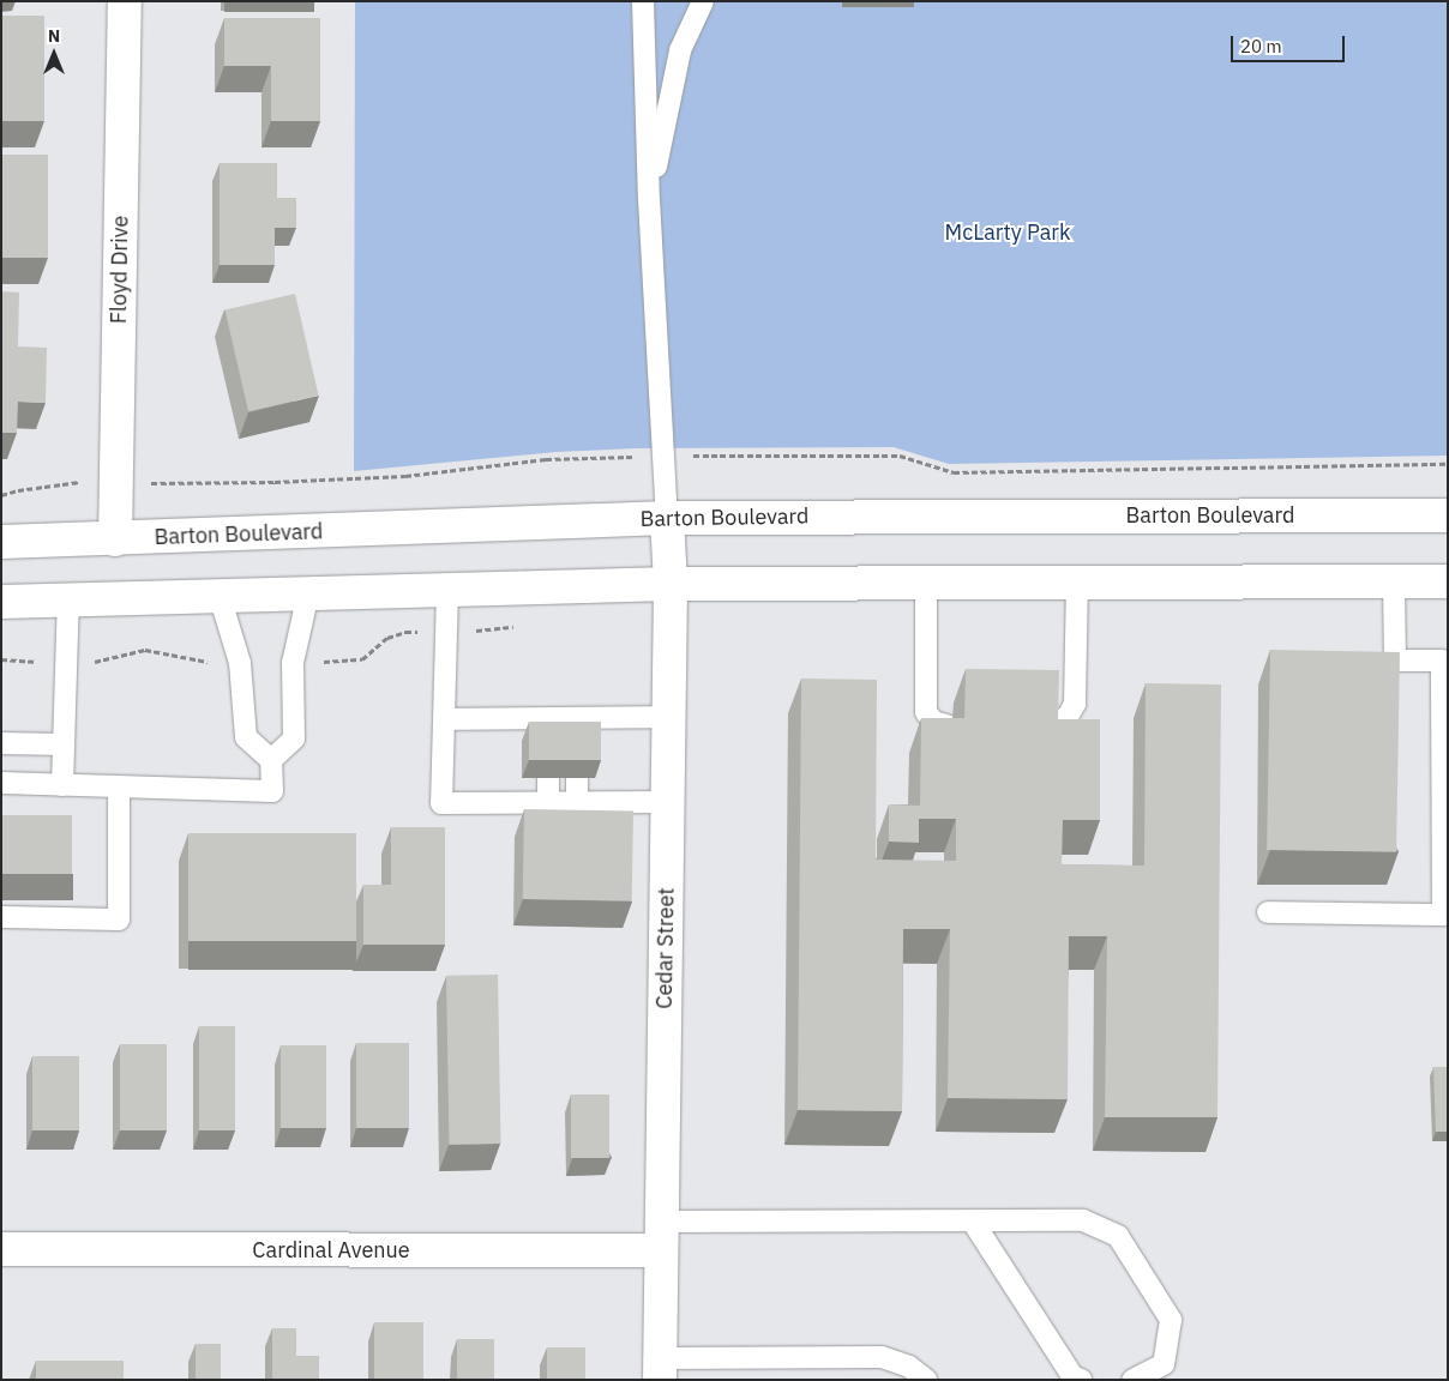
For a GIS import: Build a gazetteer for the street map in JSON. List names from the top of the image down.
{
  "streets": {
    "main road": [
      "Floyd Drive",
      "Barton Boulevard",
      "Cedar Street",
      "Cardinal Avenue"
    ]
  },
  "crossings": [
    ["Floyd Drive", "Barton Boulevard"],
    ["Barton Boulevard", "Cedar Street"],
    ["Cedar Street", "Cardinal Avenue"]
  ],
  "parks": ["McLarty Park"],
  "scale_bar": "20 m",
  "north": "top"
}
